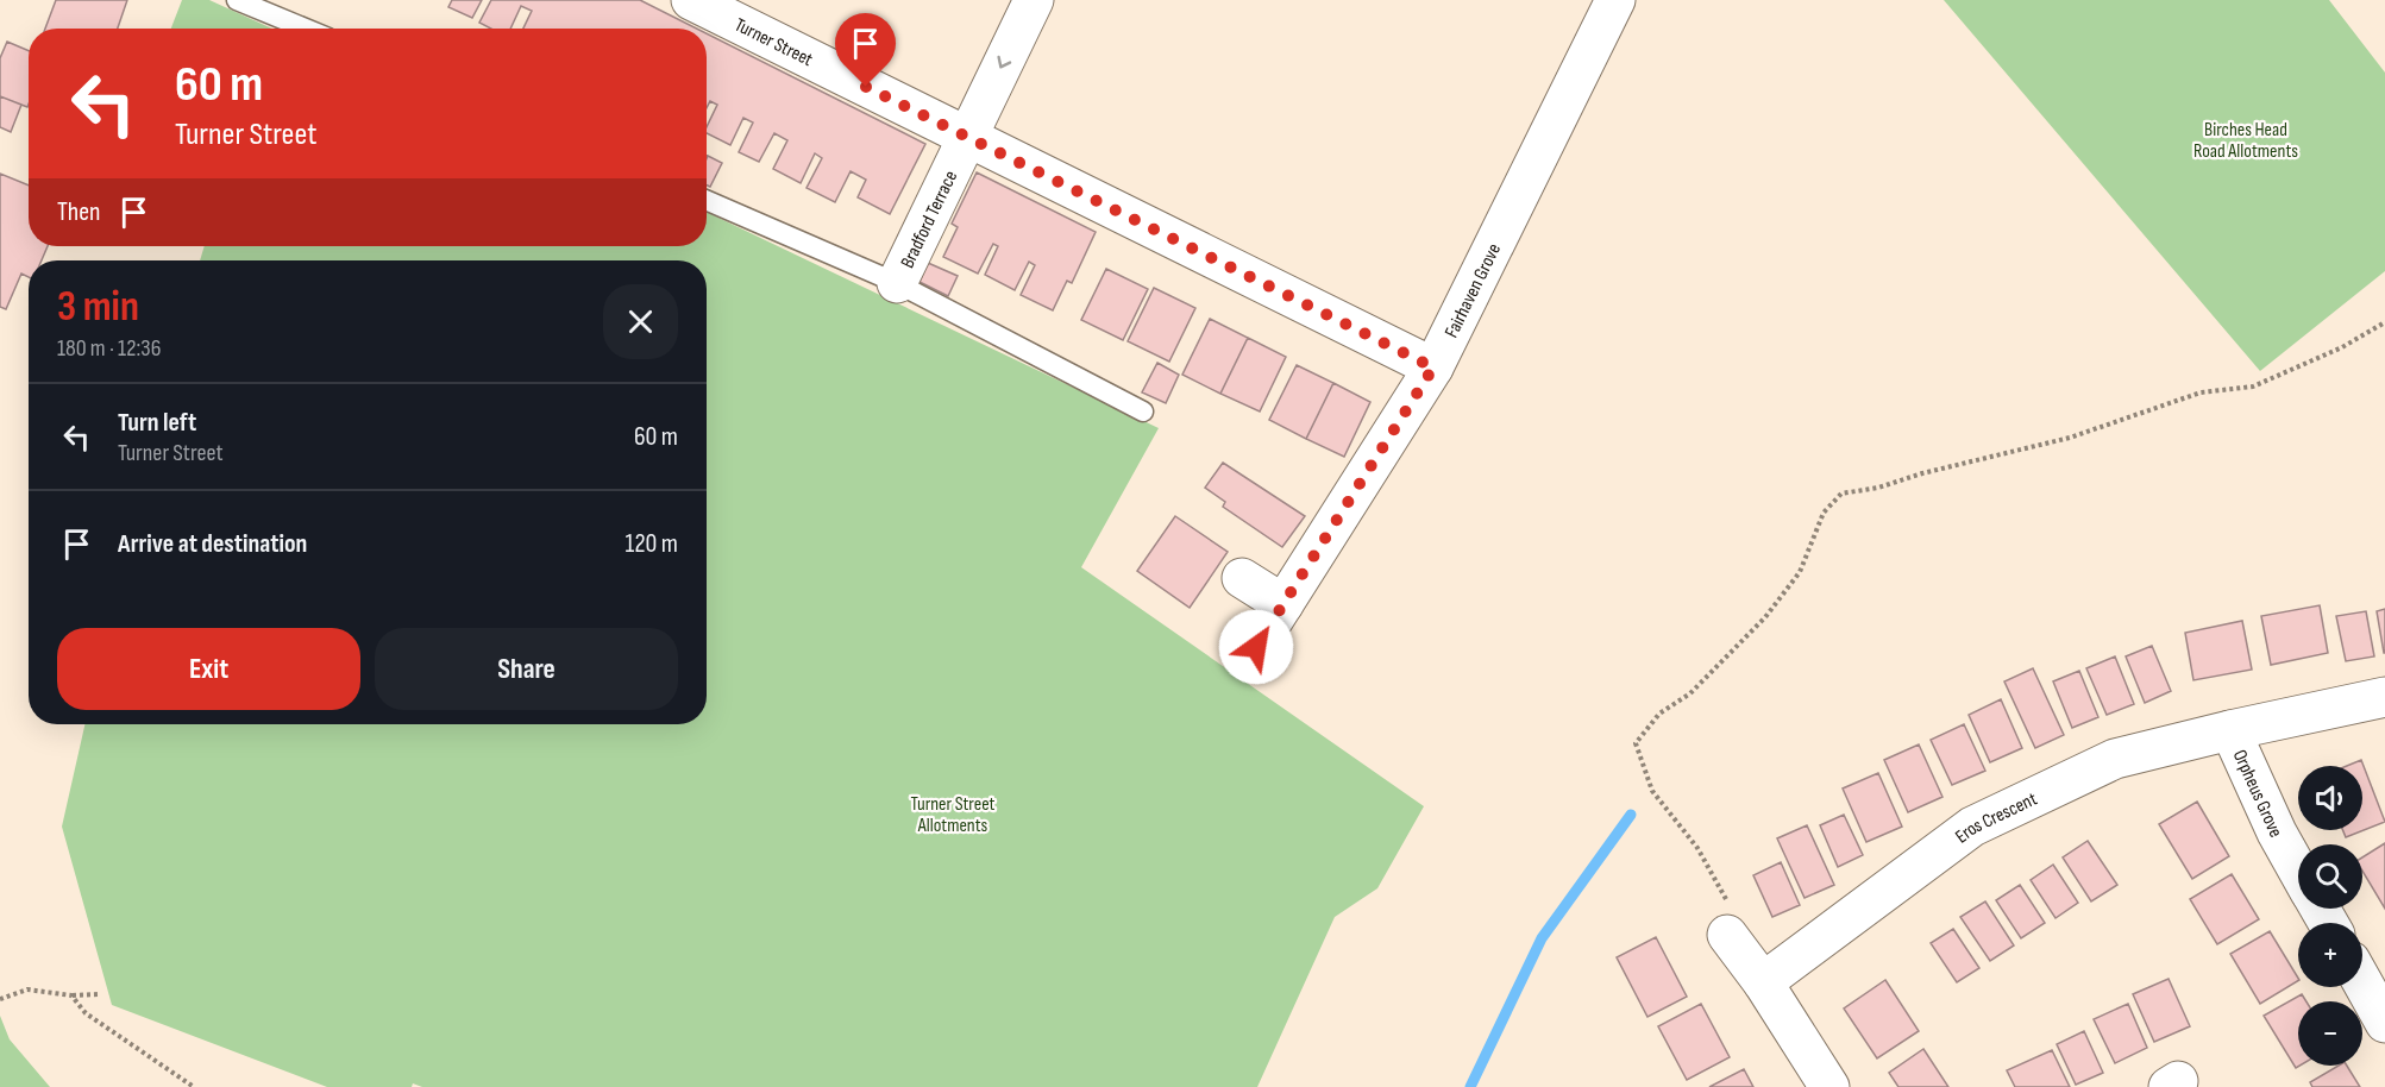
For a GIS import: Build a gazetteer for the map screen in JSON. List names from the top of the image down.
{
  "streets": {
    "street": [
      "Turner Street",
      "Bradford Terrace",
      "Fairhaven Grove",
      "Orpheus Grove",
      "Eros Crescent"
    ]
  },
  "crossings": [
    ["Turner Street", "Bradford Terrace"],
    ["Turner Street", "Fairhaven Grove"],
    ["Orpheus Grove", "Eros Crescent"]
  ],
  "one_way": ["Bradford Terrace"],
  "parks": ["Birches Head Road Allotments", "Turner Street Allotments"],
  "page": {
    "turn": ["60 m", "Turner Street"],
    "then": "Then",
    "heading": ["3 min", "180 m · 12:36"],
    "list": [
      {
        "name": "Turn left",
        "note": "Turner Street",
        "value": "60 m"
      },
      {
        "name": "Arrive at destination",
        "value": "120 m"
      }
    ],
    "buttons": ["Exit", "Share"],
    "map_buttons": ["+", "−"]
  }
}
